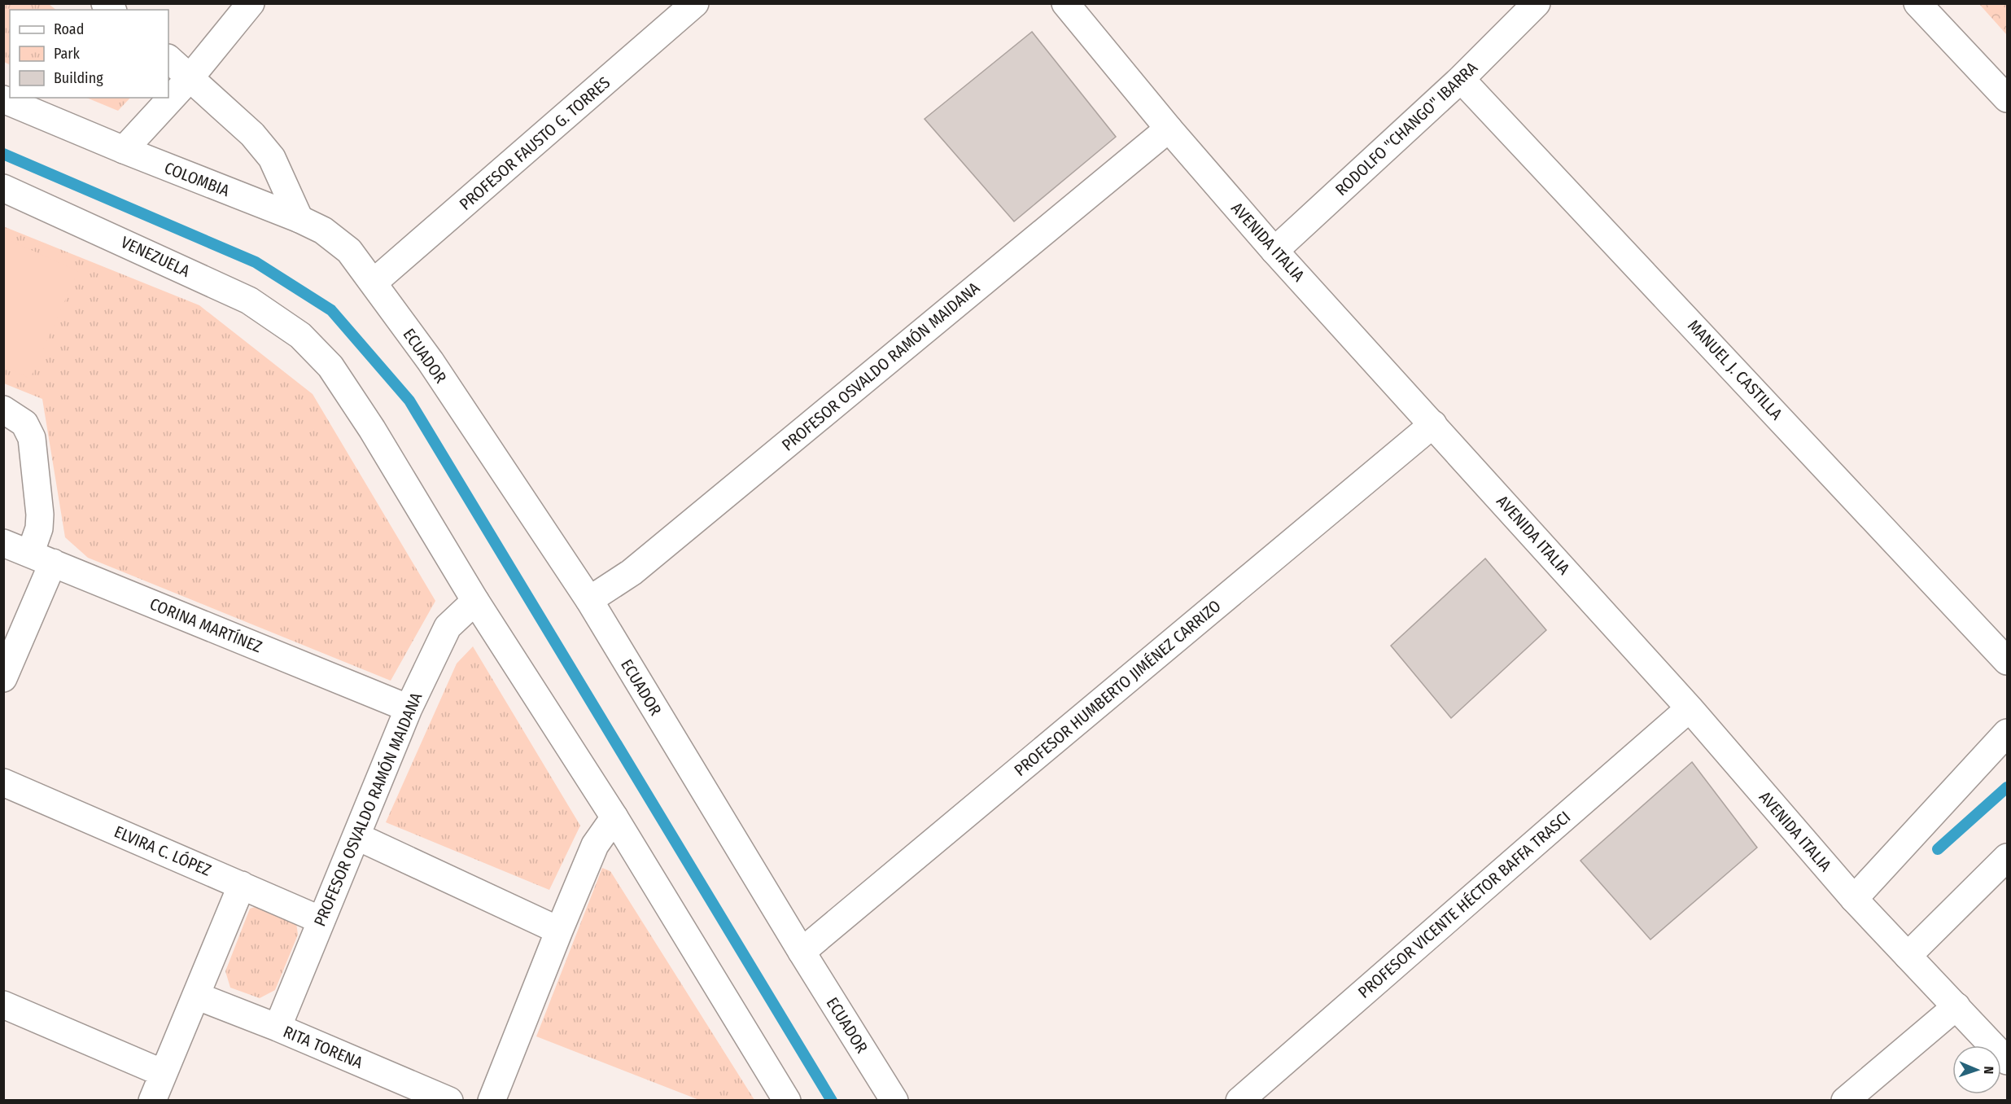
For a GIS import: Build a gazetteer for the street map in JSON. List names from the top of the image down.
{
  "streets": {
    "street": [
      "RODOLFO \"CHANGO\" IBARRA",
      "PROFESOR FAUSTO G. TORRES",
      "COLOMBIA",
      "AVENIDA ITALIA",
      "VENEZUELA",
      "ECUADOR",
      "PROFESOR OSVALDO RAMÓN MAIDANA",
      "MANUEL J. CASTILLA",
      "CORINA MARTÍNEZ",
      "PROFESOR HUMBERTO JIMÉNEZ CARRIZO",
      "ELVIRA C. LÓPEZ",
      "PROFESOR VICENTE HÉCTOR BAFFA TRASCI",
      "RITA TORENA"
    ]
  },
  "crossings": [
    ["RODOLFO \"CHANGO\" IBARRA", "AVENIDA ITALIA"],
    ["RODOLFO \"CHANGO\" IBARRA", "MANUEL J. CASTILLA"],
    ["PROFESOR FAUSTO G. TORRES", "COLOMBIA"],
    ["PROFESOR FAUSTO G. TORRES", "ECUADOR"],
    ["COLOMBIA", "ECUADOR"],
    ["AVENIDA ITALIA", "PROFESOR OSVALDO RAMÓN MAIDANA"],
    ["AVENIDA ITALIA", "PROFESOR HUMBERTO JIMÉNEZ CARRIZO"],
    ["AVENIDA ITALIA", "PROFESOR VICENTE HÉCTOR BAFFA TRASCI"],
    ["VENEZUELA", "PROFESOR OSVALDO RAMÓN MAIDANA"],
    ["ECUADOR", "PROFESOR OSVALDO RAMÓN MAIDANA"],
    ["ECUADOR", "PROFESOR HUMBERTO JIMÉNEZ CARRIZO"],
    ["PROFESOR OSVALDO RAMÓN MAIDANA", "CORINA MARTÍNEZ"],
    ["PROFESOR OSVALDO RAMÓN MAIDANA", "ELVIRA C. LÓPEZ"],
    ["PROFESOR OSVALDO RAMÓN MAIDANA", "RITA TORENA"]
  ],
  "legend": ["Road", "Park", "Building"],
  "north": "right"
}
